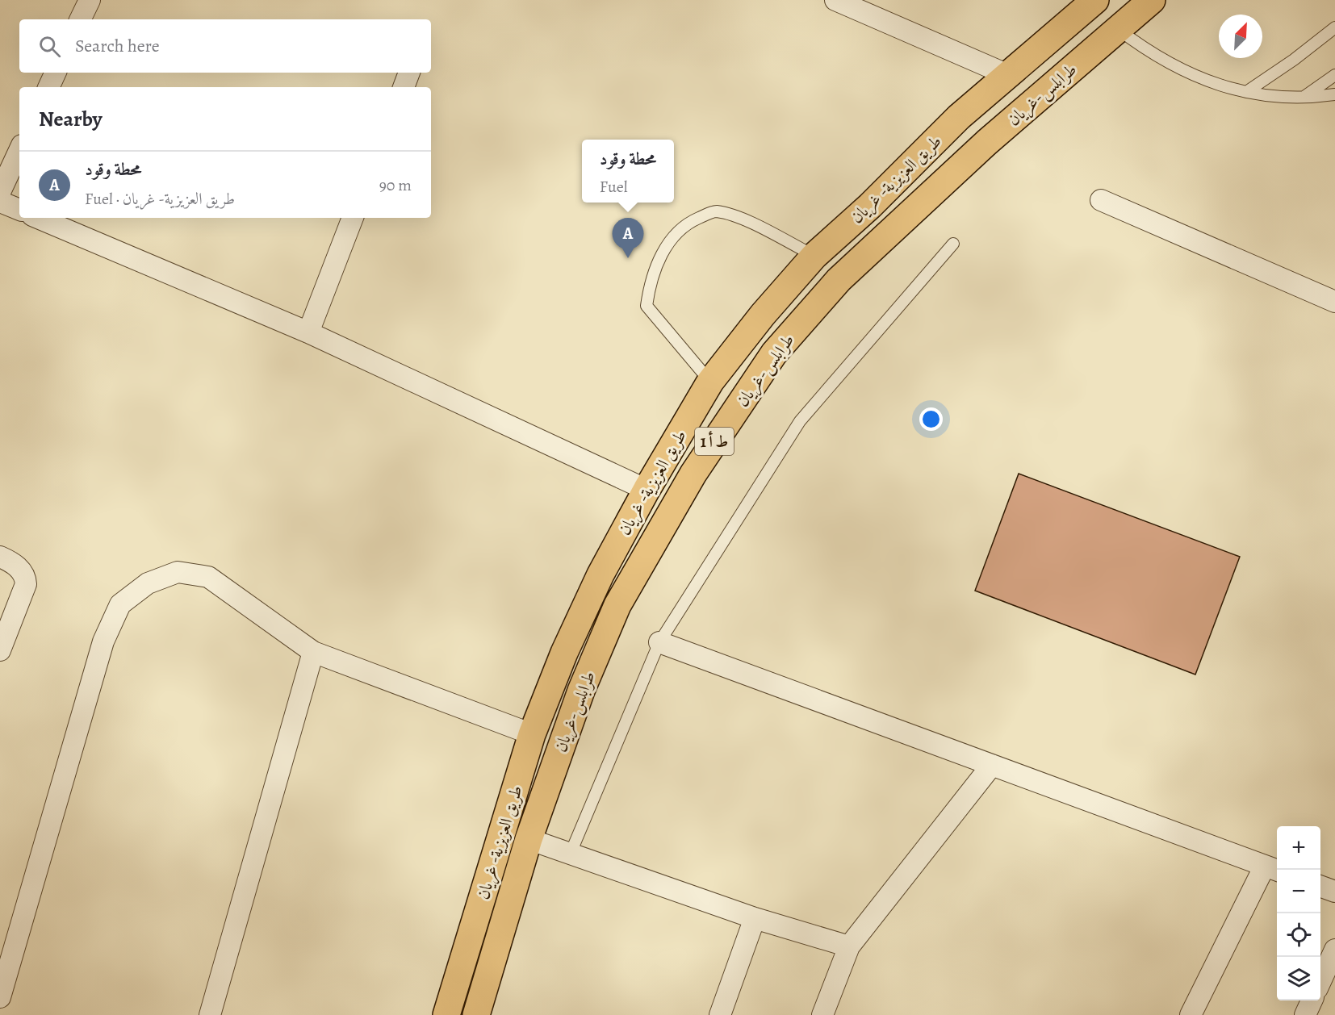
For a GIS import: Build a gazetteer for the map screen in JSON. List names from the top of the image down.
{
  "streets": {
    "highway": ["طرابلس-غريان", "طريق العزيزية- غريان", "ط أ 1"]
  },
  "north": "top right",
  "page": {
    "search": "Search here",
    "heading": "Nearby",
    "popup": ["محطة وقود", "Fuel"],
    "list": [
      {
        "mark": "A",
        "name": "محطة وقود",
        "note": "Fuel · طريق العزيزية- غريان",
        "value": "90 m"
      }
    ],
    "pins": "A",
    "map_buttons": ["+", "−"]
  }
}
